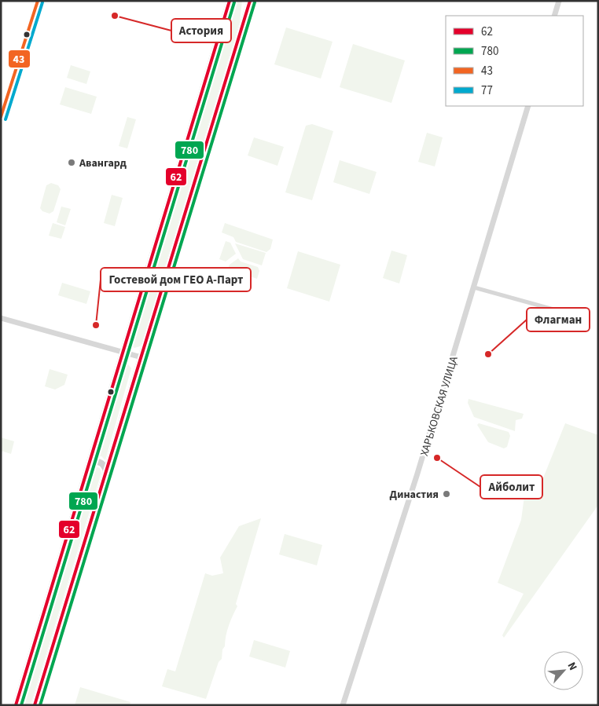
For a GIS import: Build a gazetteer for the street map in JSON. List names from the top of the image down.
{
  "streets": {
    "street": ["ХАРЬКОВСКАЯ УЛИЦА"]
  },
  "places": [
    "Астория",
    "Авангард",
    "Гостевой дом ГЕО А-Парт",
    "Флагман",
    "Айболит",
    "Династия"
  ],
  "lines": [
    "transit line 62",
    "transit line 43",
    "transit line 780",
    "transit line 77"
  ],
  "legend": [
    "62",
    "780",
    "43",
    "77"
  ],
  "north": "top right"
}
